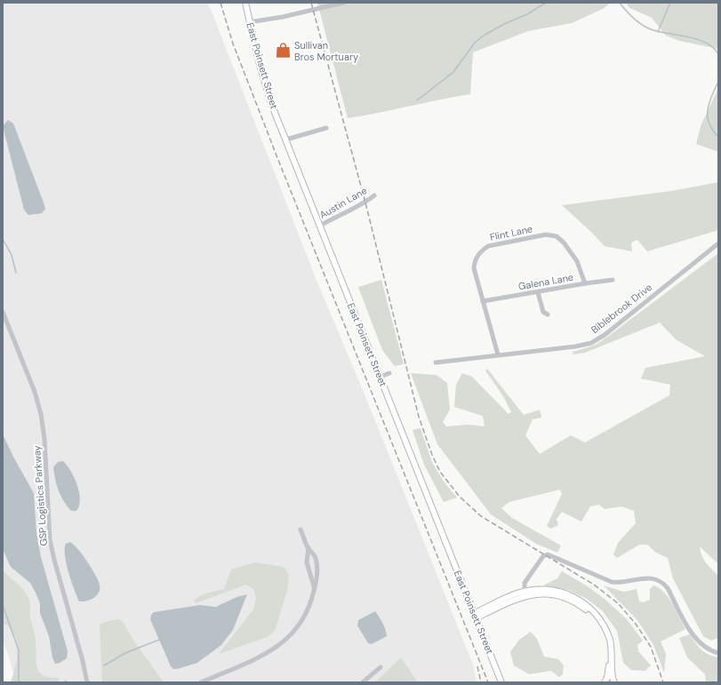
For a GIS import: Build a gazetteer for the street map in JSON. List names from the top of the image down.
{
  "streets": {
    "main road": ["East Poinsett Street"],
    "street": [
      "Austin Lane",
      "Flint Lane",
      "Galena Lane",
      "Biblebrook Drive",
      "GSP Logistics Parkway"
    ]
  },
  "crossings": [
    ["East Poinsett Street", "Austin Lane"],
    ["Flint Lane", "Galena Lane"],
    ["Flint Lane", "Biblebrook Drive"]
  ],
  "places": {
    "shop": ["Sullivan Bros Mortuary"]
  }
}
